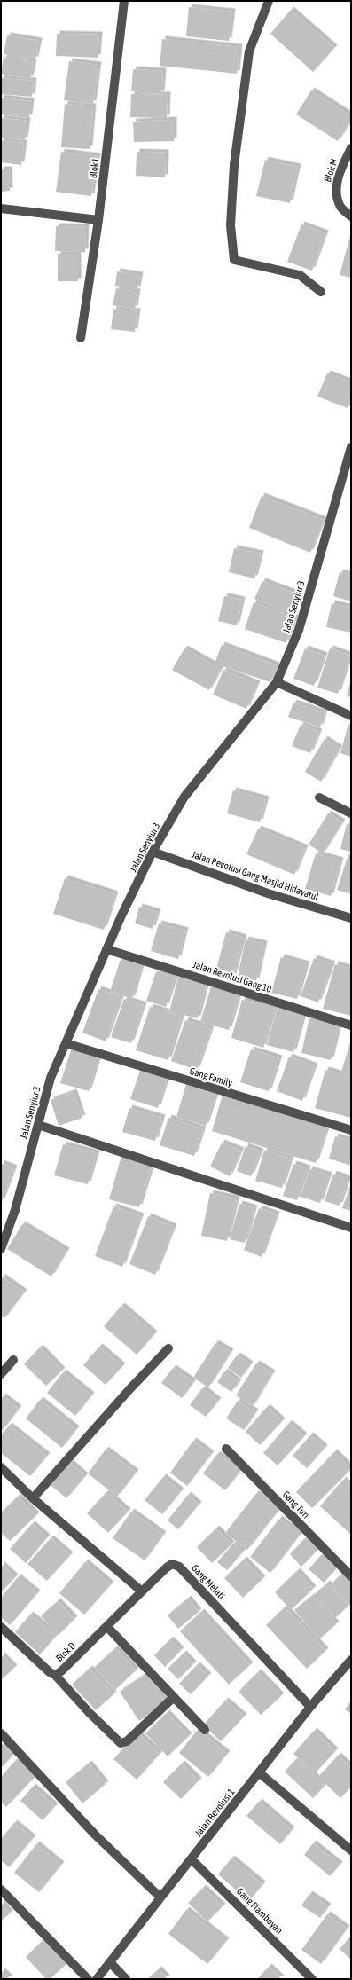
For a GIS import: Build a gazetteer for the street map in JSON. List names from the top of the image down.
{
  "streets": {
    "street": [
      "Blok I",
      "Blok M",
      "Jalan Senyiur 3",
      "Jalan Revolusi Gang Masjid Hidayatul",
      "Jalan Revolusi Gang 10",
      "Gang Family",
      "Gang Turi",
      "Gang Melati",
      "Blok D",
      "Jalan Revolusi 1",
      "Gang Flamboyan"
    ]
  },
  "crossings": [
    ["Jalan Senyiur 3", "Jalan Revolusi Gang Masjid Hidayatul"],
    ["Jalan Senyiur 3", "Jalan Revolusi Gang 10"],
    ["Jalan Senyiur 3", "Gang Family"],
    ["Gang Melati", "Blok D"],
    ["Gang Melati", "Jalan Revolusi 1"],
    ["Jalan Revolusi 1", "Gang Flamboyan"]
  ]
}
